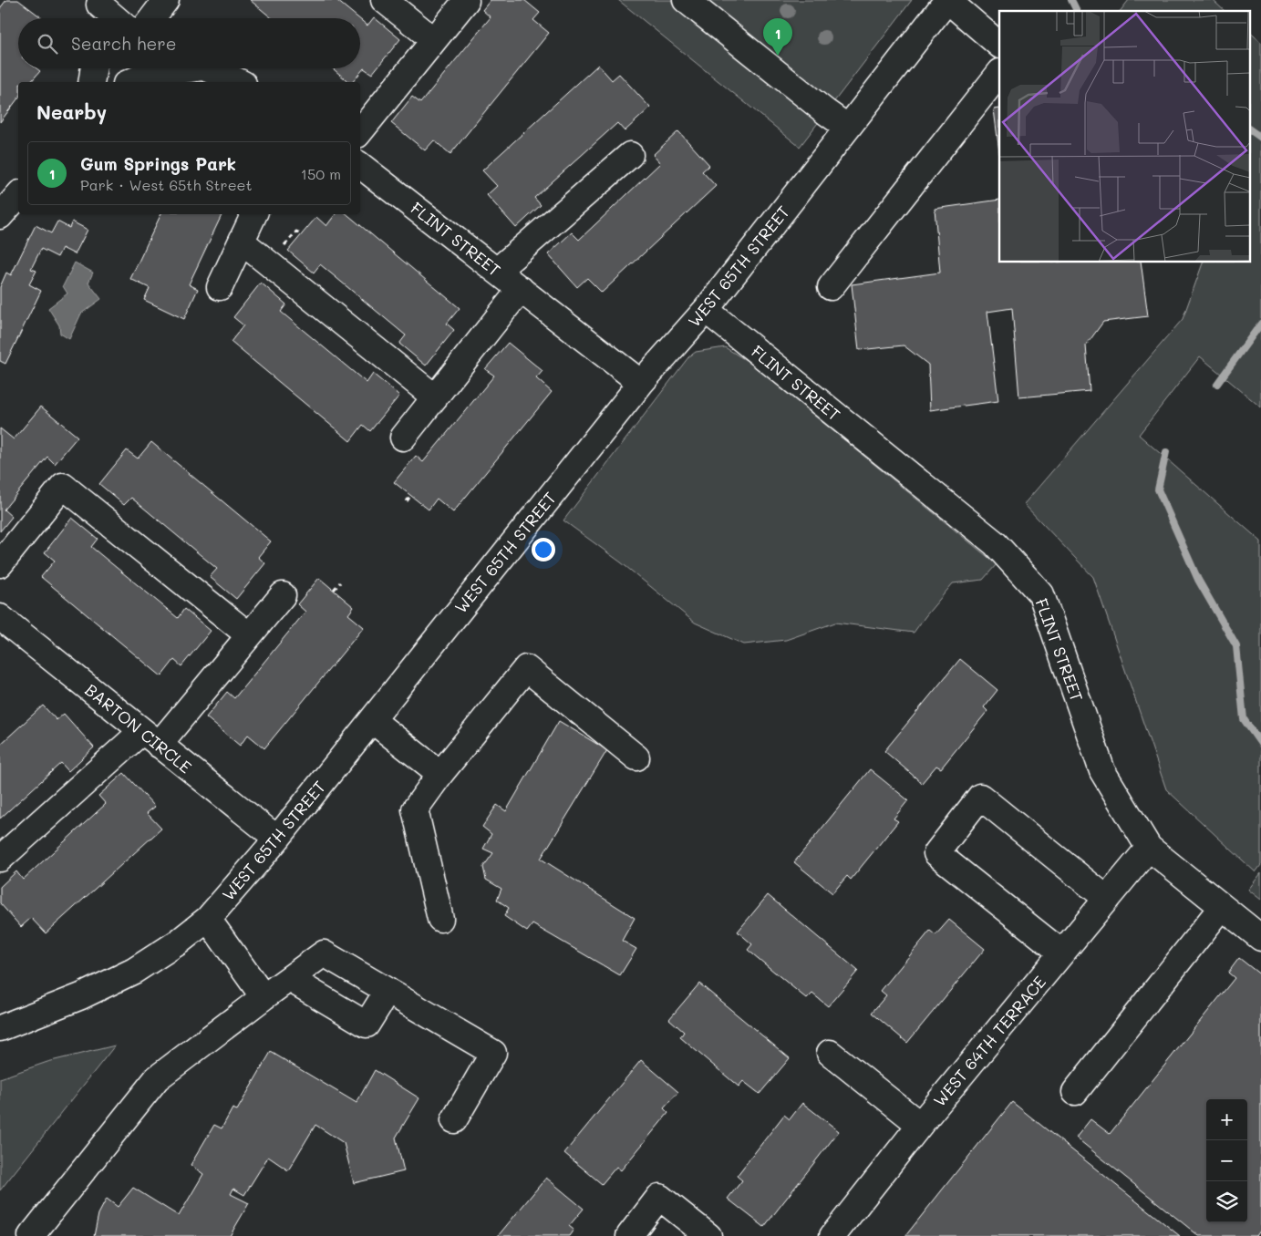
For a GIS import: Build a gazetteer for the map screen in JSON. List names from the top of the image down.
{
  "streets": {
    "street": [
      "FLINT STREET",
      "WEST 65TH STREET",
      "BARTON CIRCLE",
      "WEST 64TH TERRACE"
    ]
  },
  "crossings": [
    ["FLINT STREET", "WEST 65TH STREET"],
    ["FLINT STREET", "WEST 64TH TERRACE"],
    ["WEST 65TH STREET", "BARTON CIRCLE"]
  ],
  "page": {
    "pins": "1",
    "search": "Search here",
    "heading": "Nearby",
    "list": [
      {
        "mark": "1",
        "name": "Gum Springs Park",
        "note": "Park · West 65th Street",
        "value": "150 m"
      }
    ],
    "map_buttons": ["+", "−"]
  }
}
